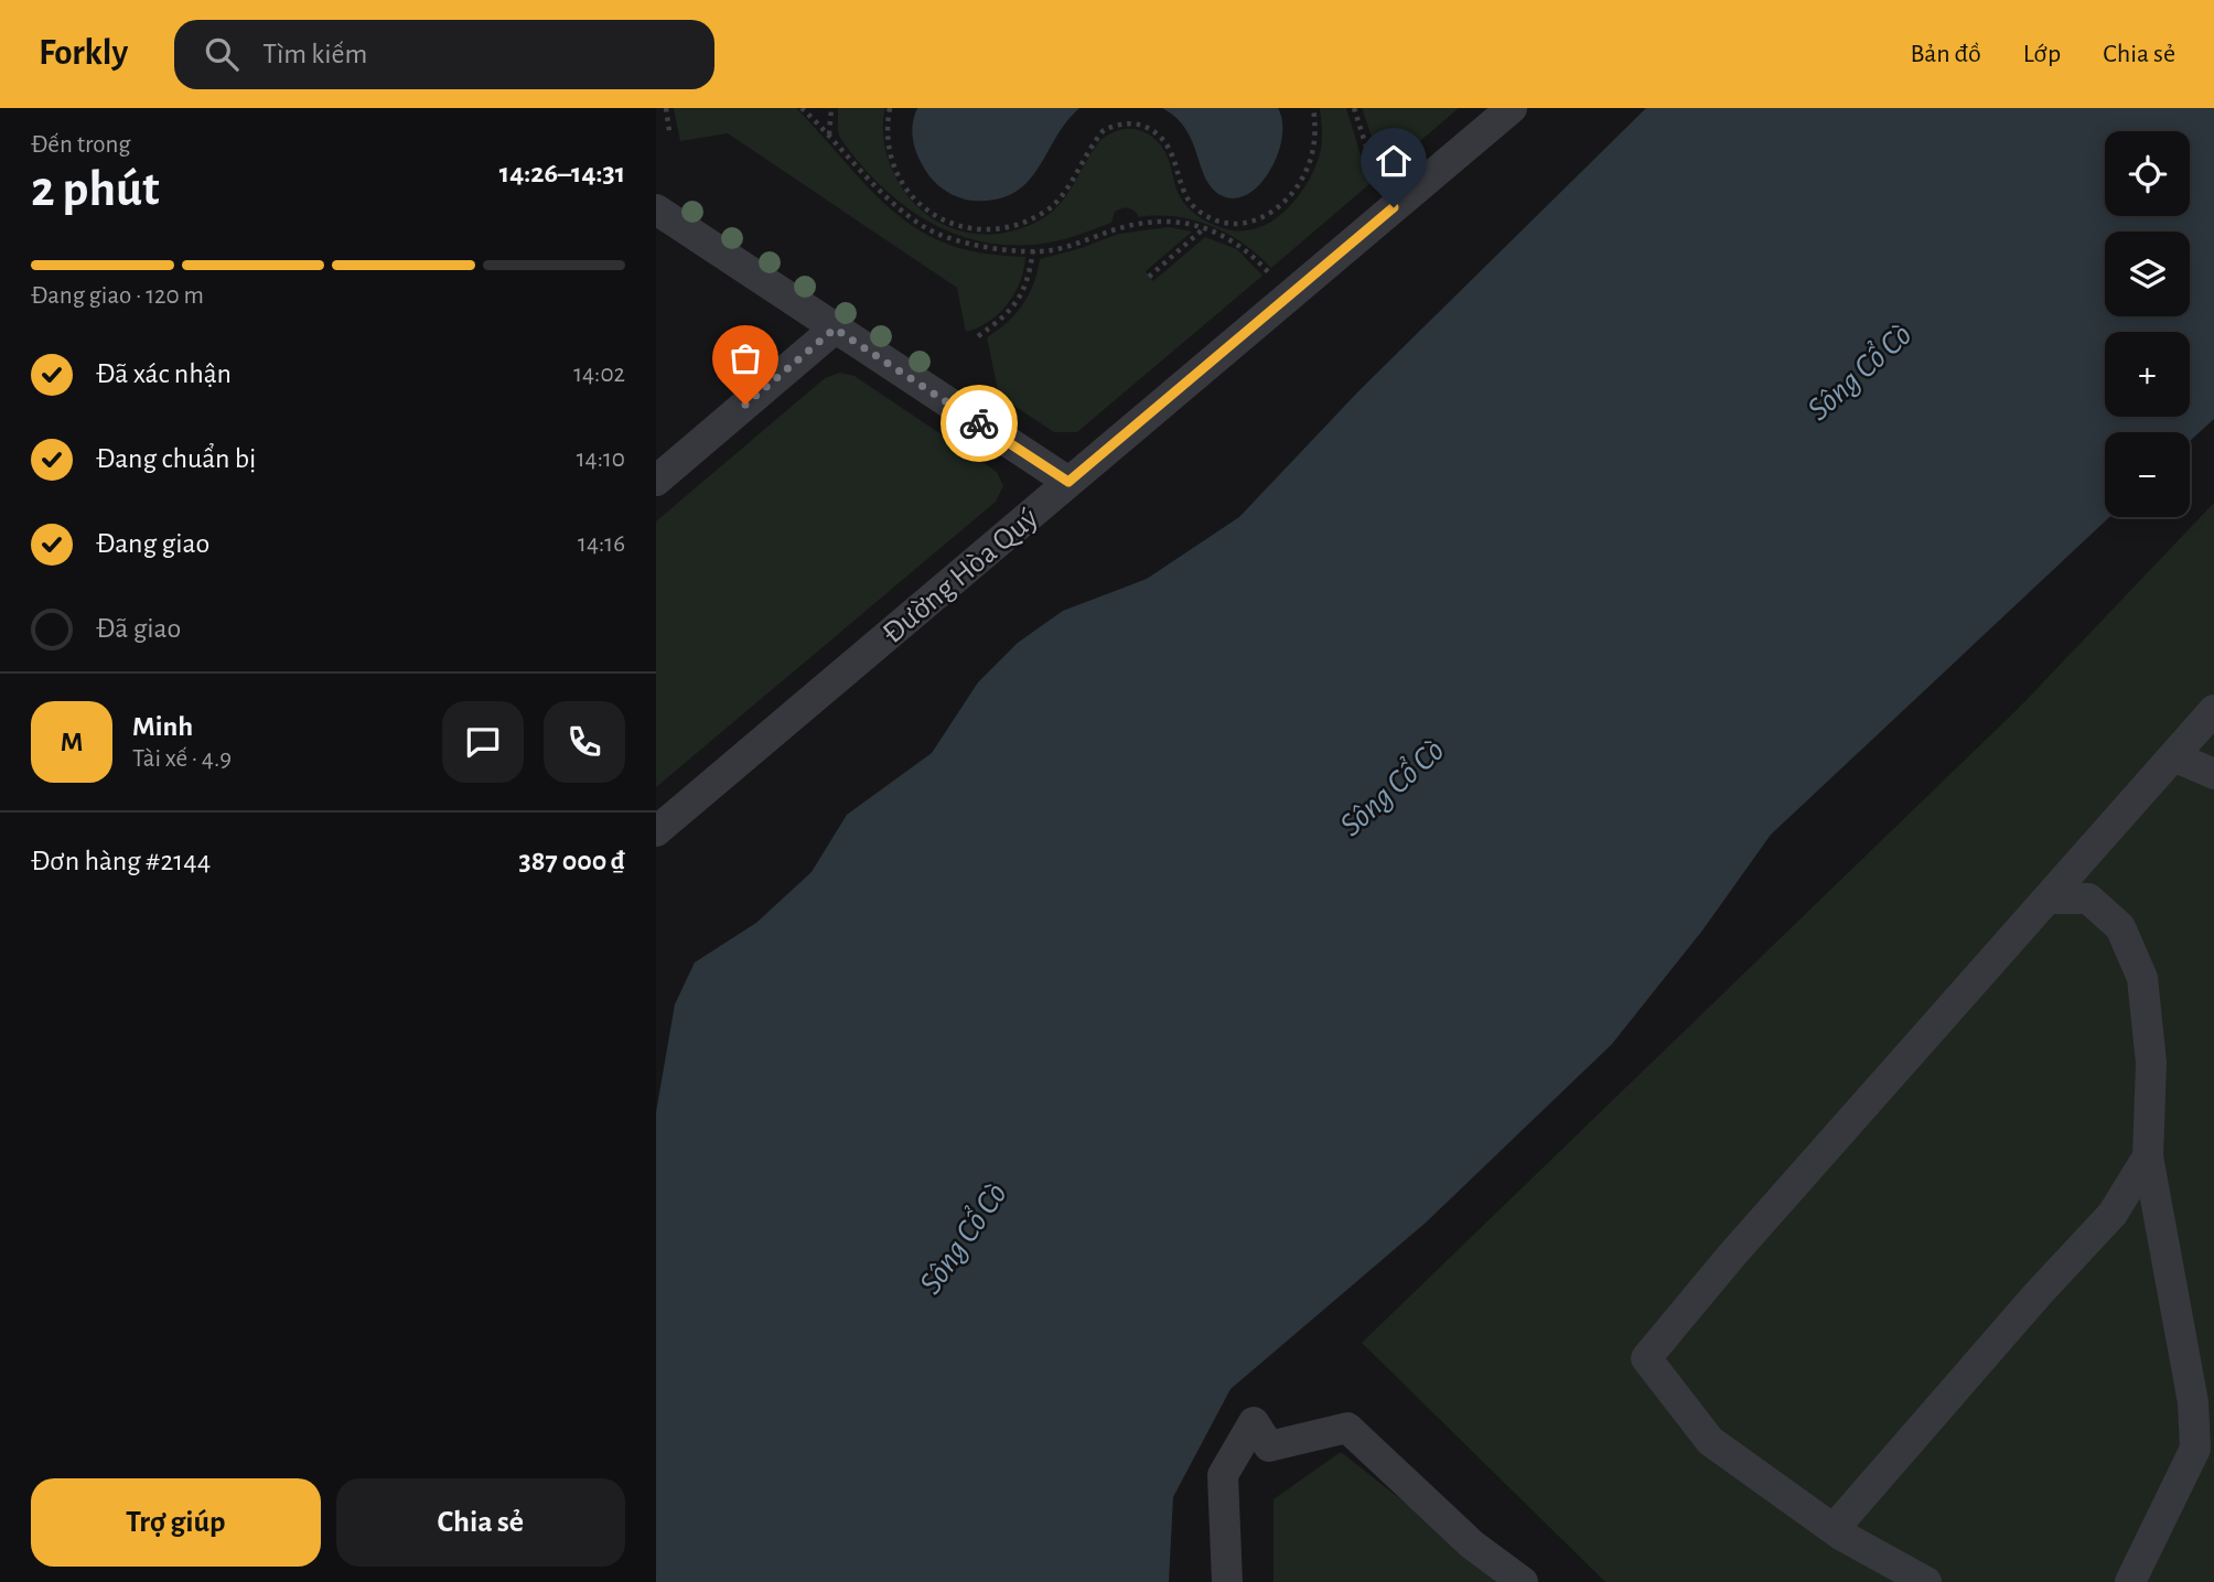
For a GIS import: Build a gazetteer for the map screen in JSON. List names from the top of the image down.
{
  "streets": {
    "street": ["Đường Hòa Quý"]
  },
  "water": ["Sông Cổ Cò"],
  "page": {
    "header": "Forkly",
    "search": "Tìm kiếm",
    "nav": ["Bản đồ", "Lớp", "Chia sẻ"],
    "heading": ["2 phút", "Đến trong", "14:26–14:31"],
    "panel": [
      "Minh",
      "Tài xế · 4.9",
      "Đơn hàng #2144",
      "387 000 ₫"
    ],
    "map_buttons": ["+", "−"],
    "bar": "Đang giao · 120 m",
    "list": [
      ["Đã xác nhận", "14:02"],
      ["Đang chuẩn bị", "14:10"],
      ["Đang giao", "14:16"],
      "Đã giao"
    ],
    "round": "M",
    "buttons": ["Trợ giúp", "Chia sẻ"]
  }
}
